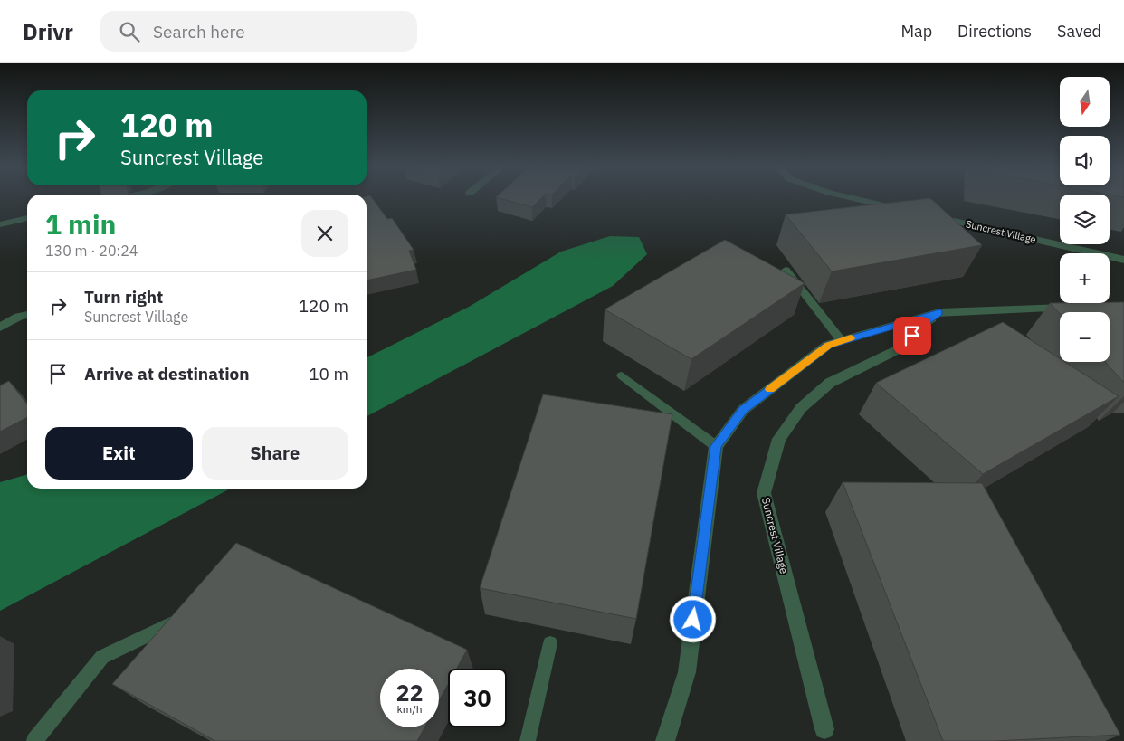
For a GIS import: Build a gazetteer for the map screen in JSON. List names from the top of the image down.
{
  "streets": {
    "street": ["Suncrest Village"]
  },
  "north": "bottom",
  "page": {
    "header": "Drivr",
    "search": "Search here",
    "nav": ["Map", "Directions", "Saved"],
    "map_buttons": ["+", "−"],
    "turn": ["120 m", "Suncrest Village"],
    "heading": ["1 min", "130 m · 20:24"],
    "list": [
      {
        "name": "Turn right",
        "note": "Suncrest Village",
        "value": "120 m"
      },
      {
        "name": "Arrive at destination",
        "value": "10 m"
      }
    ],
    "buttons": ["Exit", "Share"],
    "speed": "22 km/h",
    "limit": "30"
  }
}
